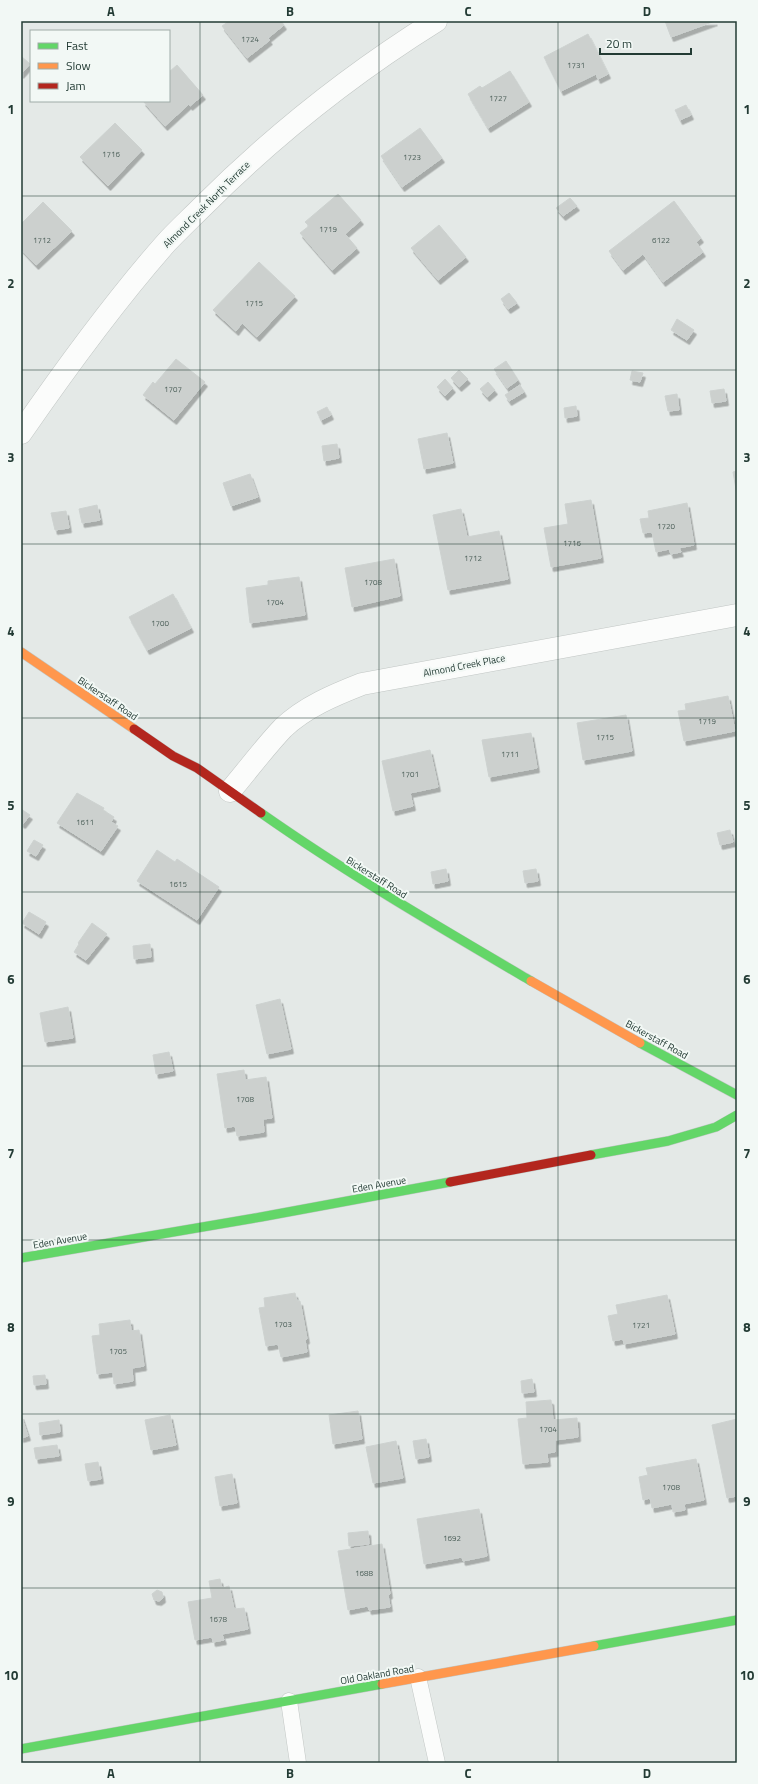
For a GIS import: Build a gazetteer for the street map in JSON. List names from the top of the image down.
{
  "streets": {
    "street": [
      "Almond Creek North Terrace",
      "Almond Creek Place",
      "Bickerstaff Road",
      "Eden Avenue",
      "Old Oakland Road"
    ]
  },
  "crossings": [
    ["Almond Creek Place", "Bickerstaff Road"]
  ],
  "house_numbers": [
    "1724",
    "1731",
    "1727",
    "1716",
    "1723",
    "1719",
    "1712",
    "6122",
    "1715",
    "1707",
    "1720",
    "1716",
    "1712",
    "1708",
    "1704",
    "1700",
    "1719",
    "1715",
    "1711",
    "1701",
    "1611",
    "1615",
    "1708",
    "1703",
    "1721",
    "1705",
    "1704",
    "1708",
    "1692",
    "1688",
    "1678"
  ],
  "legend": ["Fast", "Slow", "Jam"],
  "scale_bar": "20 m",
  "grid": {
    "columns": [
      "A",
      "B",
      "C",
      "D"
    ],
    "rows": [
      "1",
      "2",
      "3",
      "4",
      "5",
      "6",
      "7",
      "8",
      "9",
      "10"
    ]
  }
}
